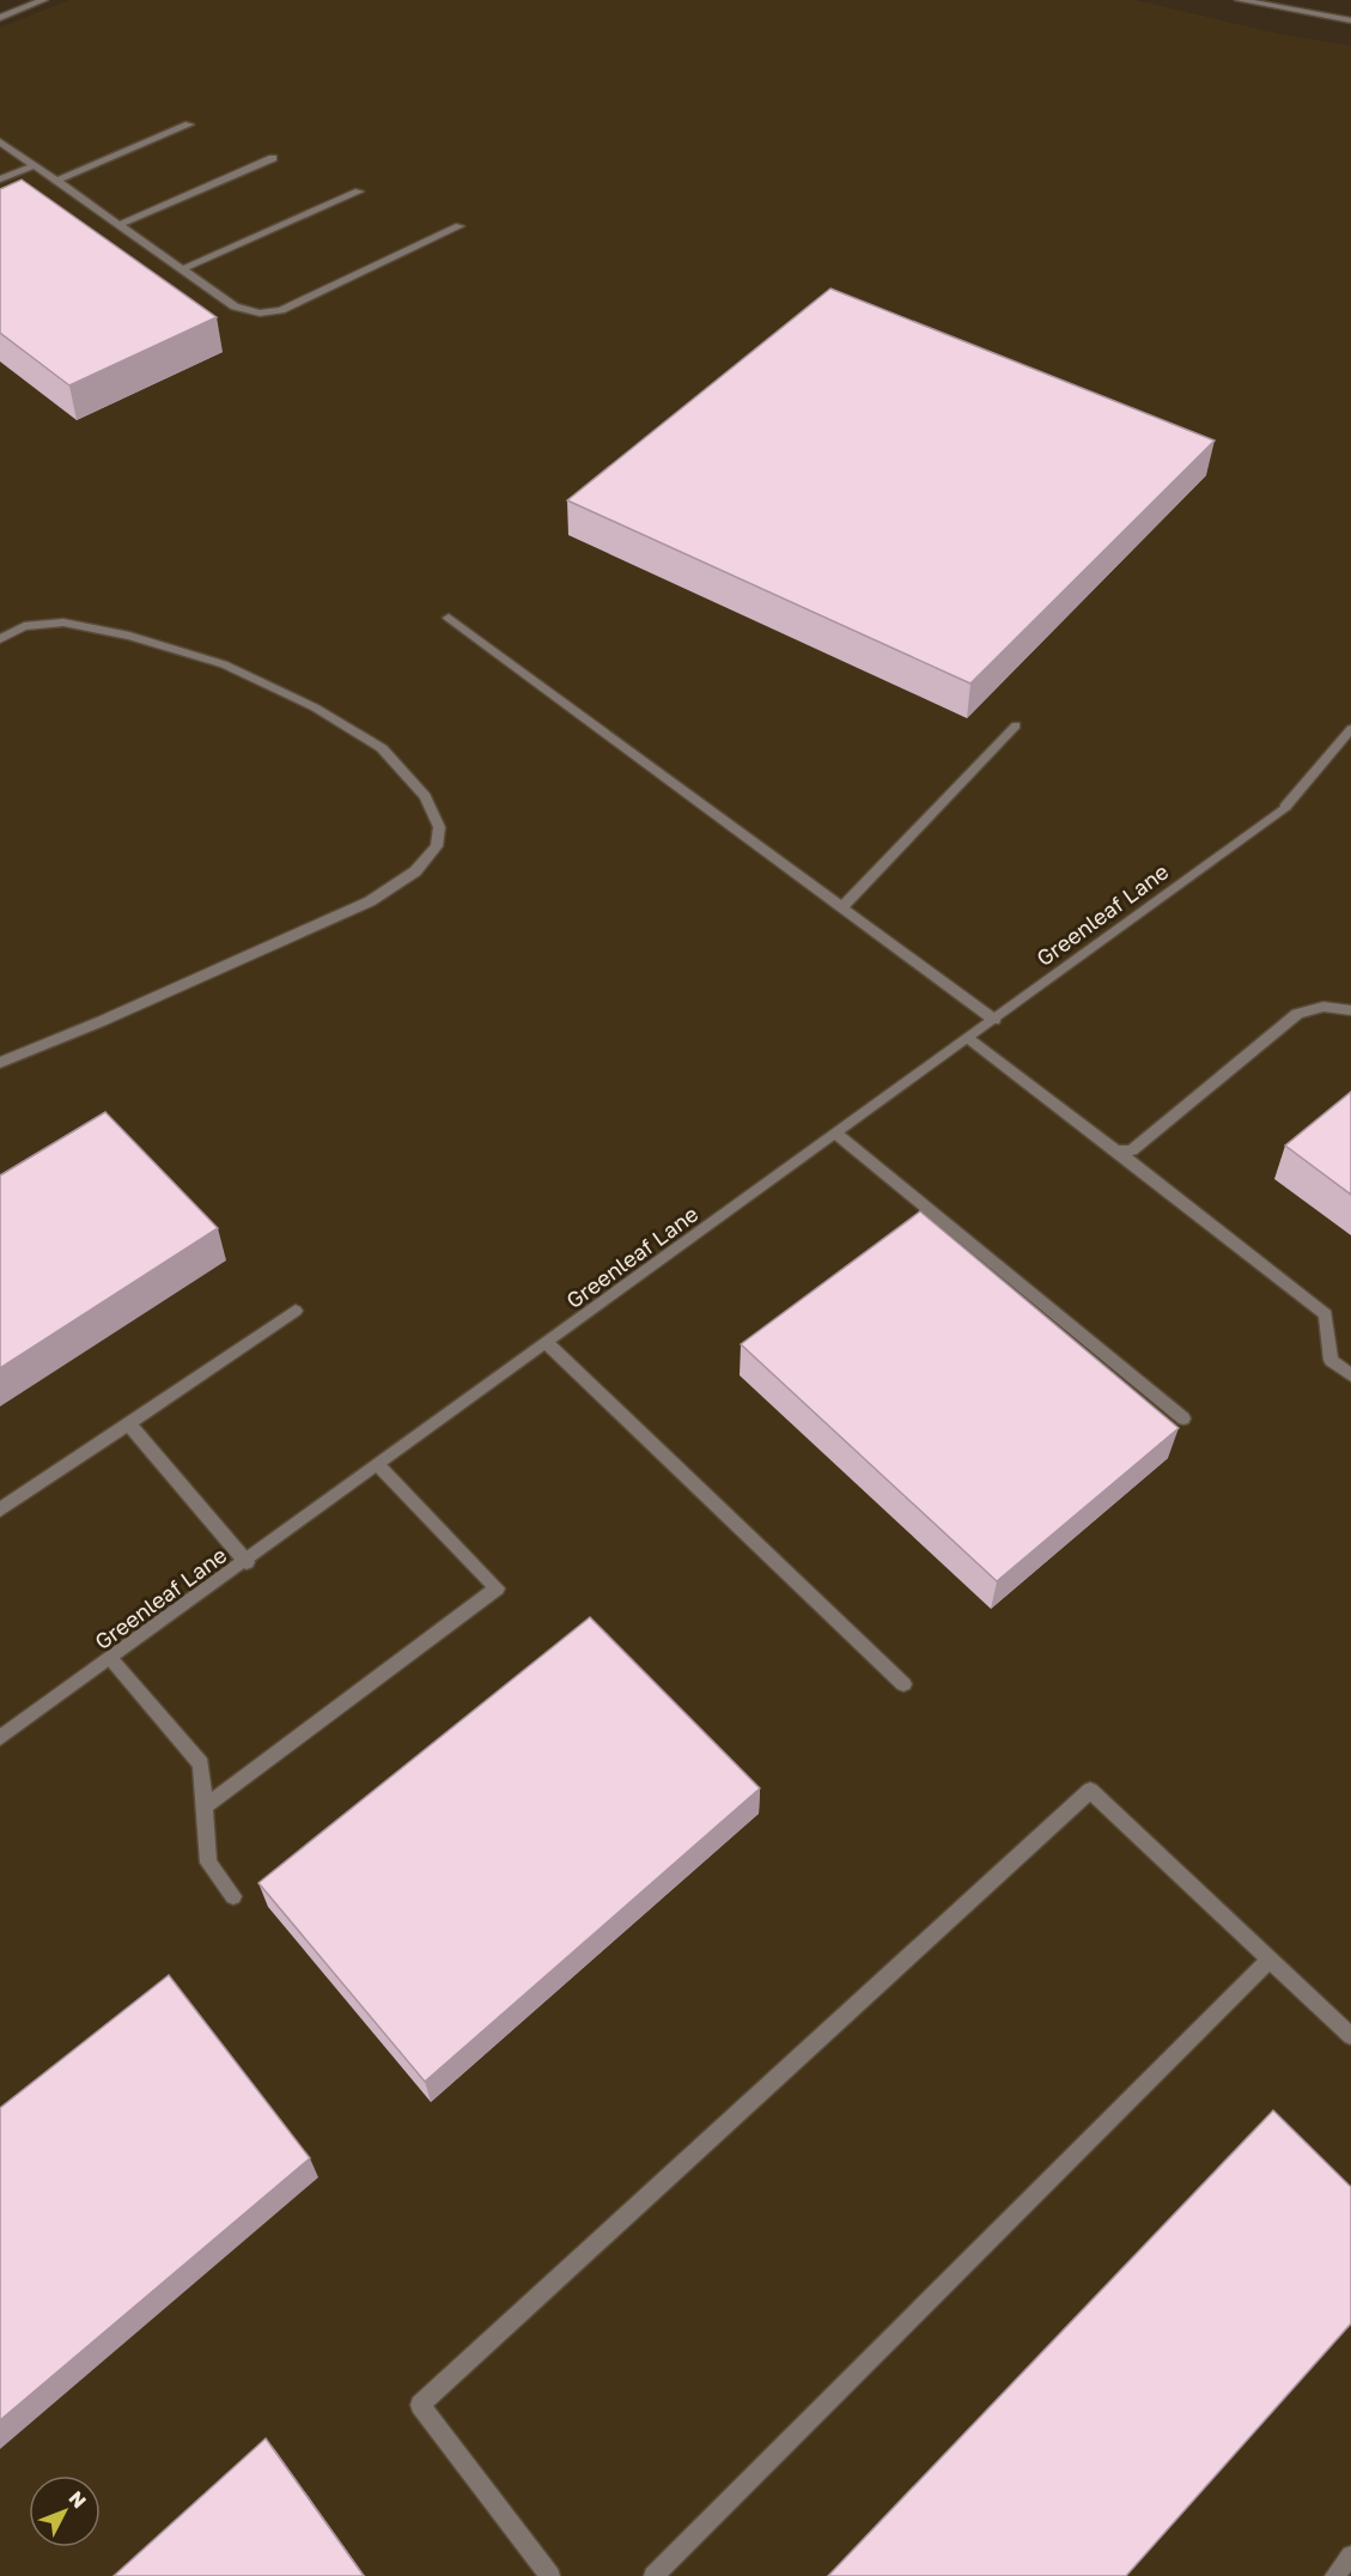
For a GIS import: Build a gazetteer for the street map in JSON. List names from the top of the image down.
{
  "streets": {
    "street": ["Greenleaf Lane"]
  },
  "north": "top right"
}
